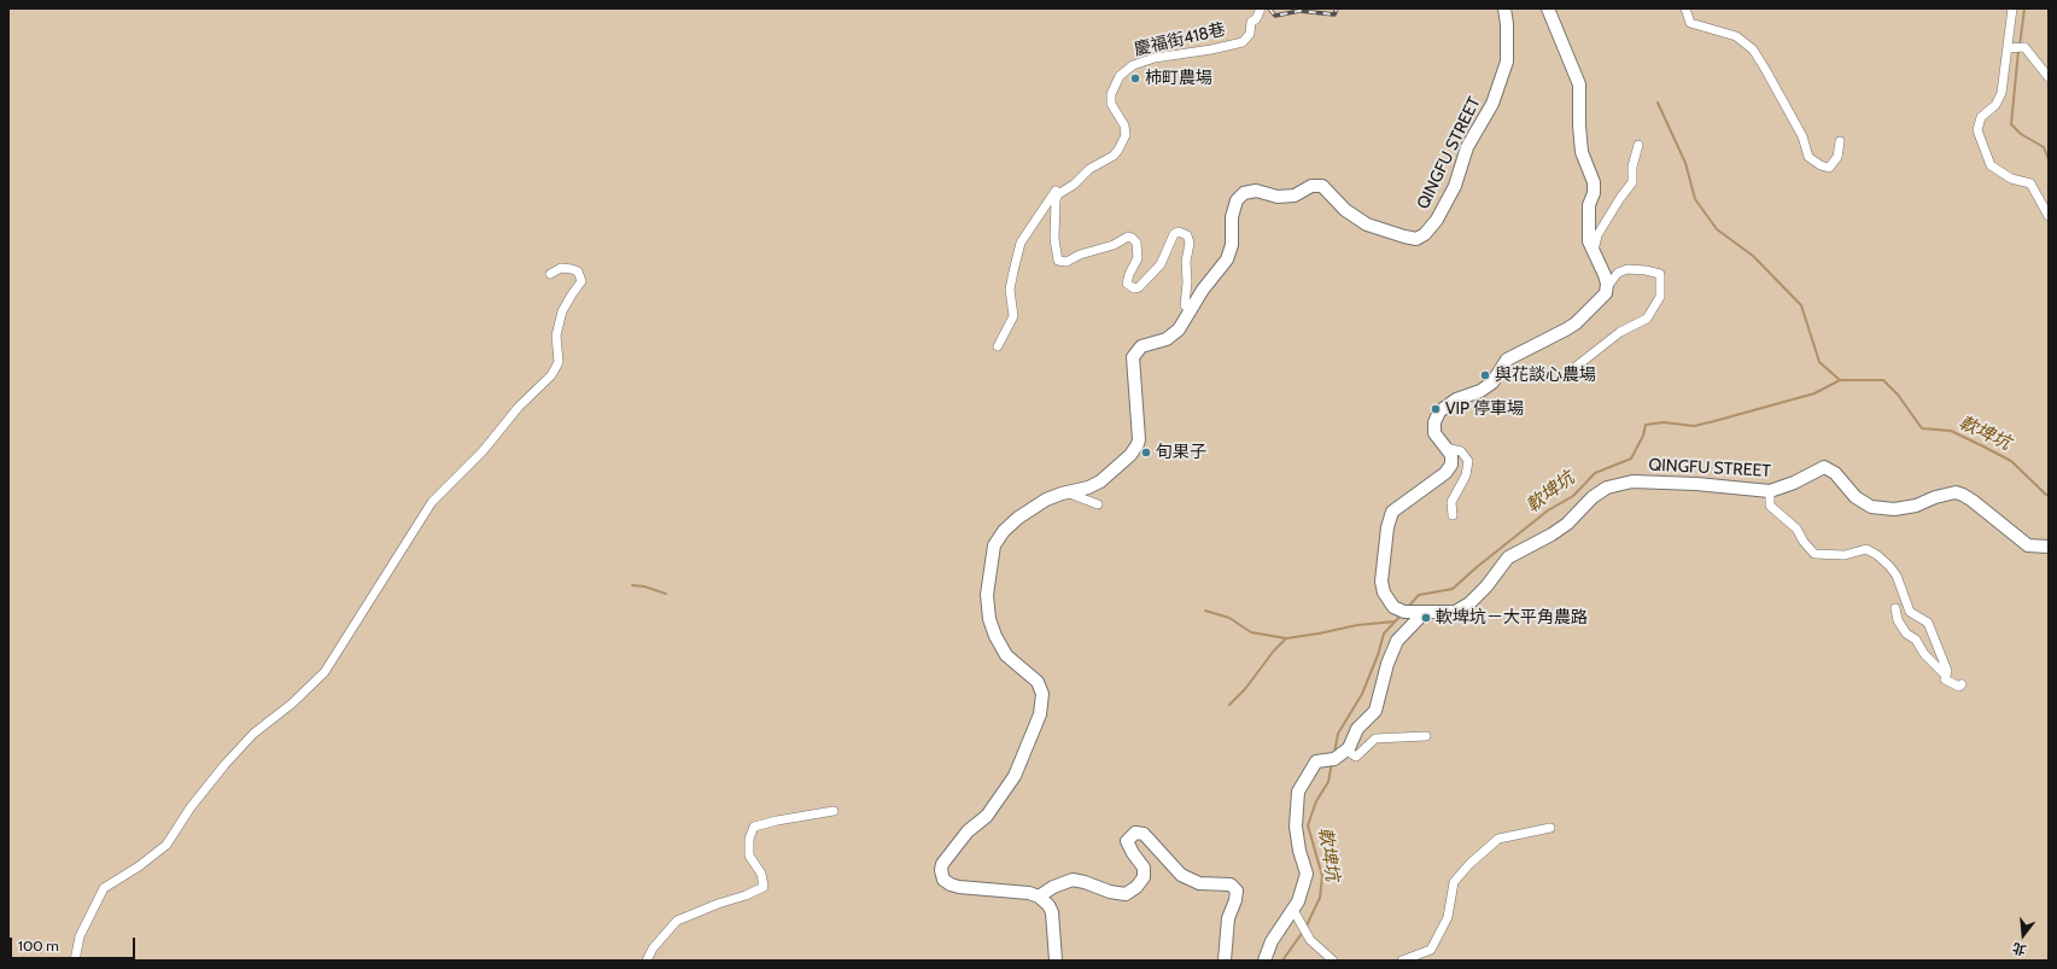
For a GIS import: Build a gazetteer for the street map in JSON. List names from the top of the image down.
{
  "streets": {
    "street": ["慶福街418巷", "QINGFU STREET"]
  },
  "crossings": [
    ["慶福街418巷", "QINGFU STREET"]
  ],
  "water": ["軟埤坑"],
  "places": [
    "柿町農場",
    "與花談心農場",
    "VIP 停車場",
    "旬果子",
    "軟埤坑－大平角農路"
  ],
  "scale_bar": "100 m",
  "north": "bottom"
}
